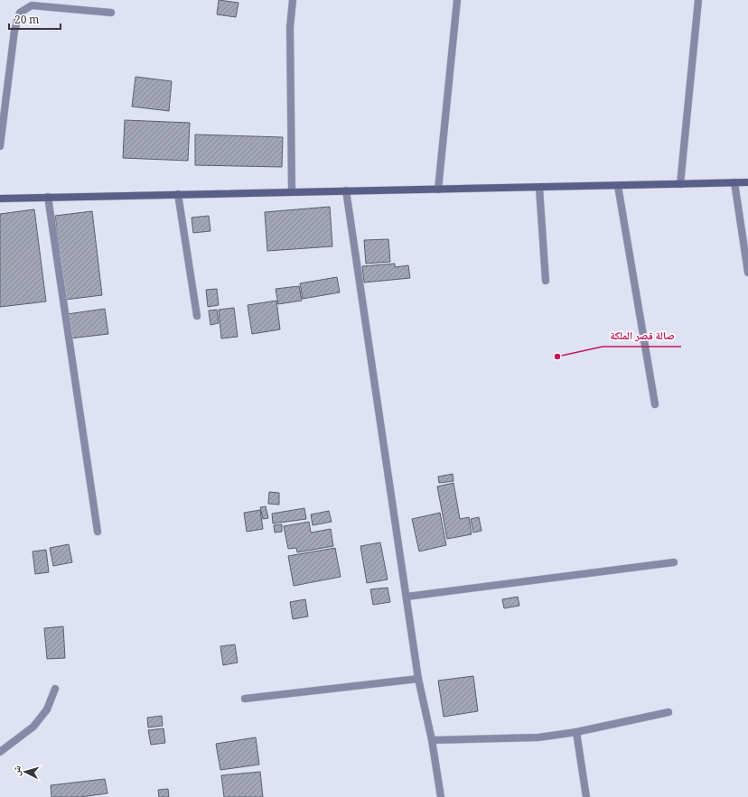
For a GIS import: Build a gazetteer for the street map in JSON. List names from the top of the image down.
{
  "places": ["صالة قصر الملكة"],
  "scale_bar": "20 m",
  "north": "left"
}
